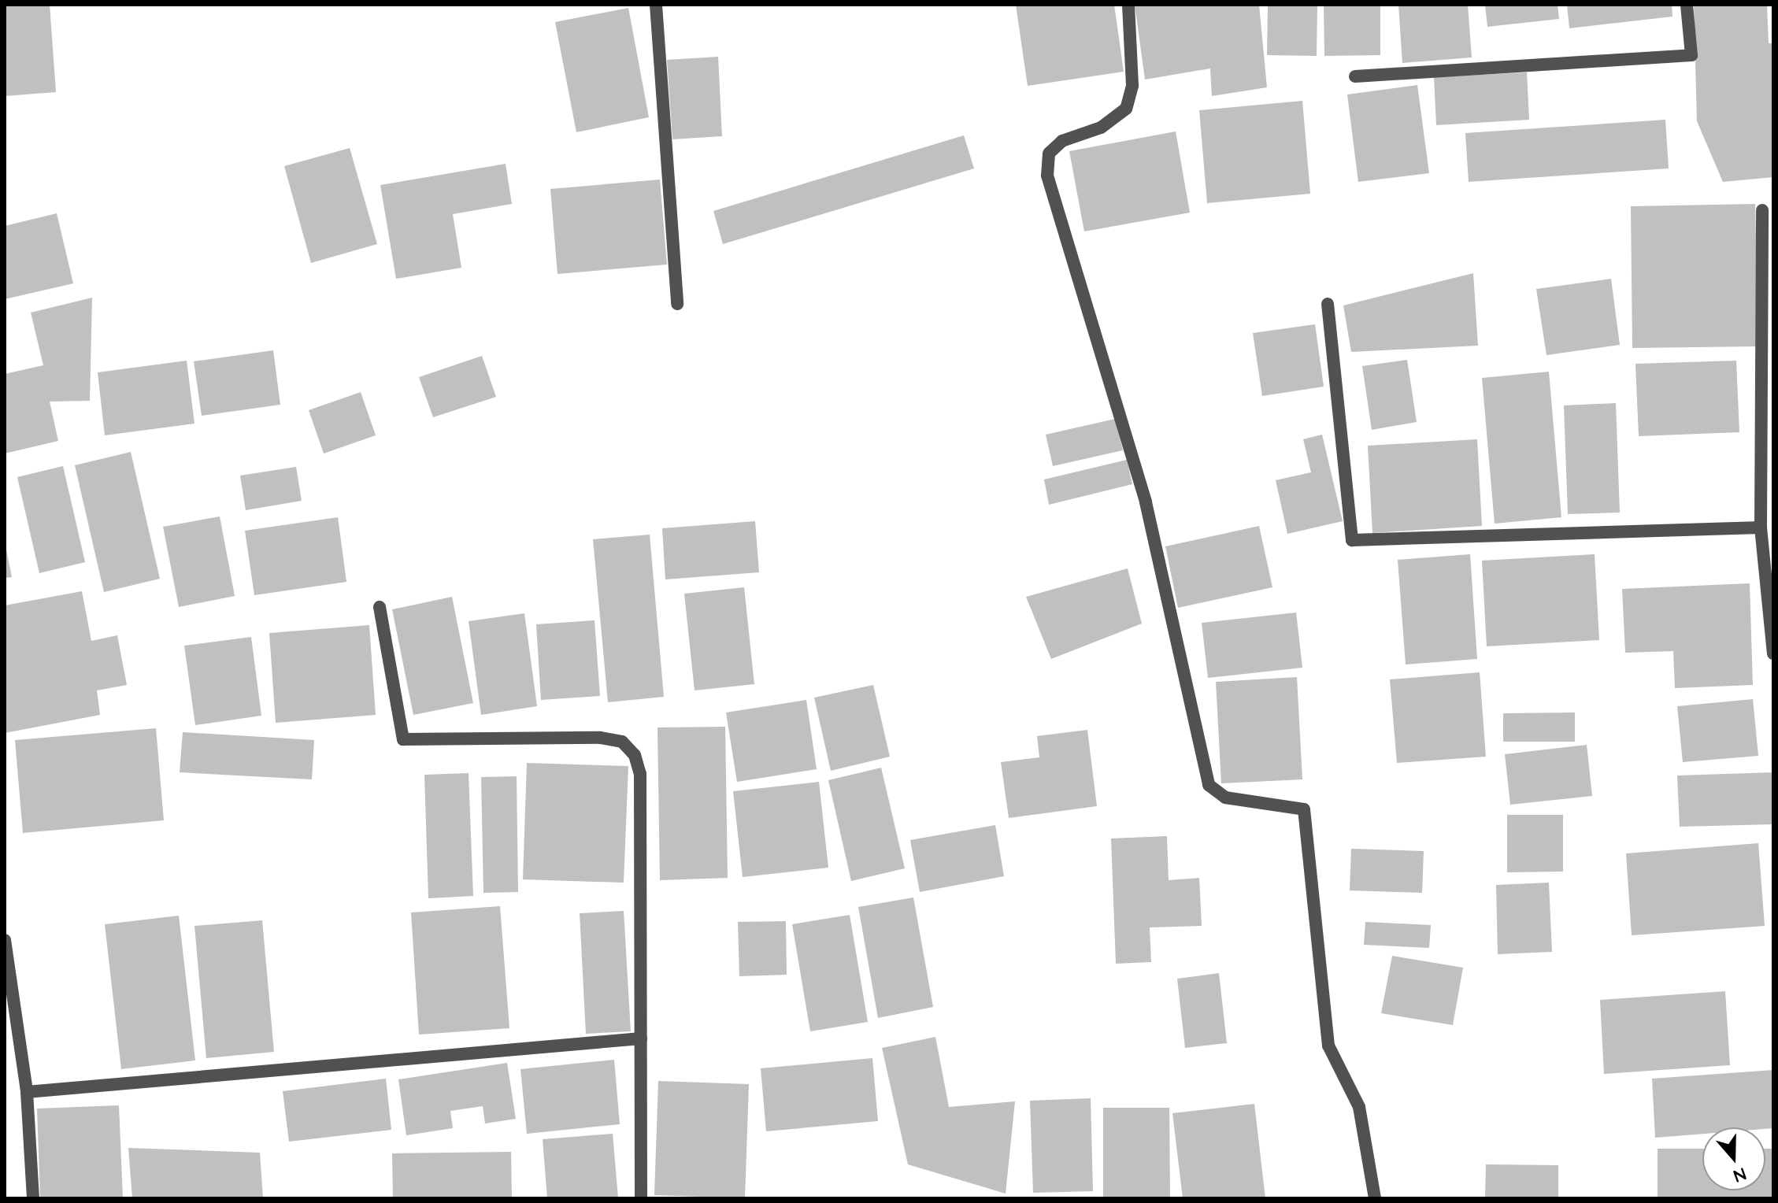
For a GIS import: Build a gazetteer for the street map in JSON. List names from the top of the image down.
{
  "north": "bottom"
}
